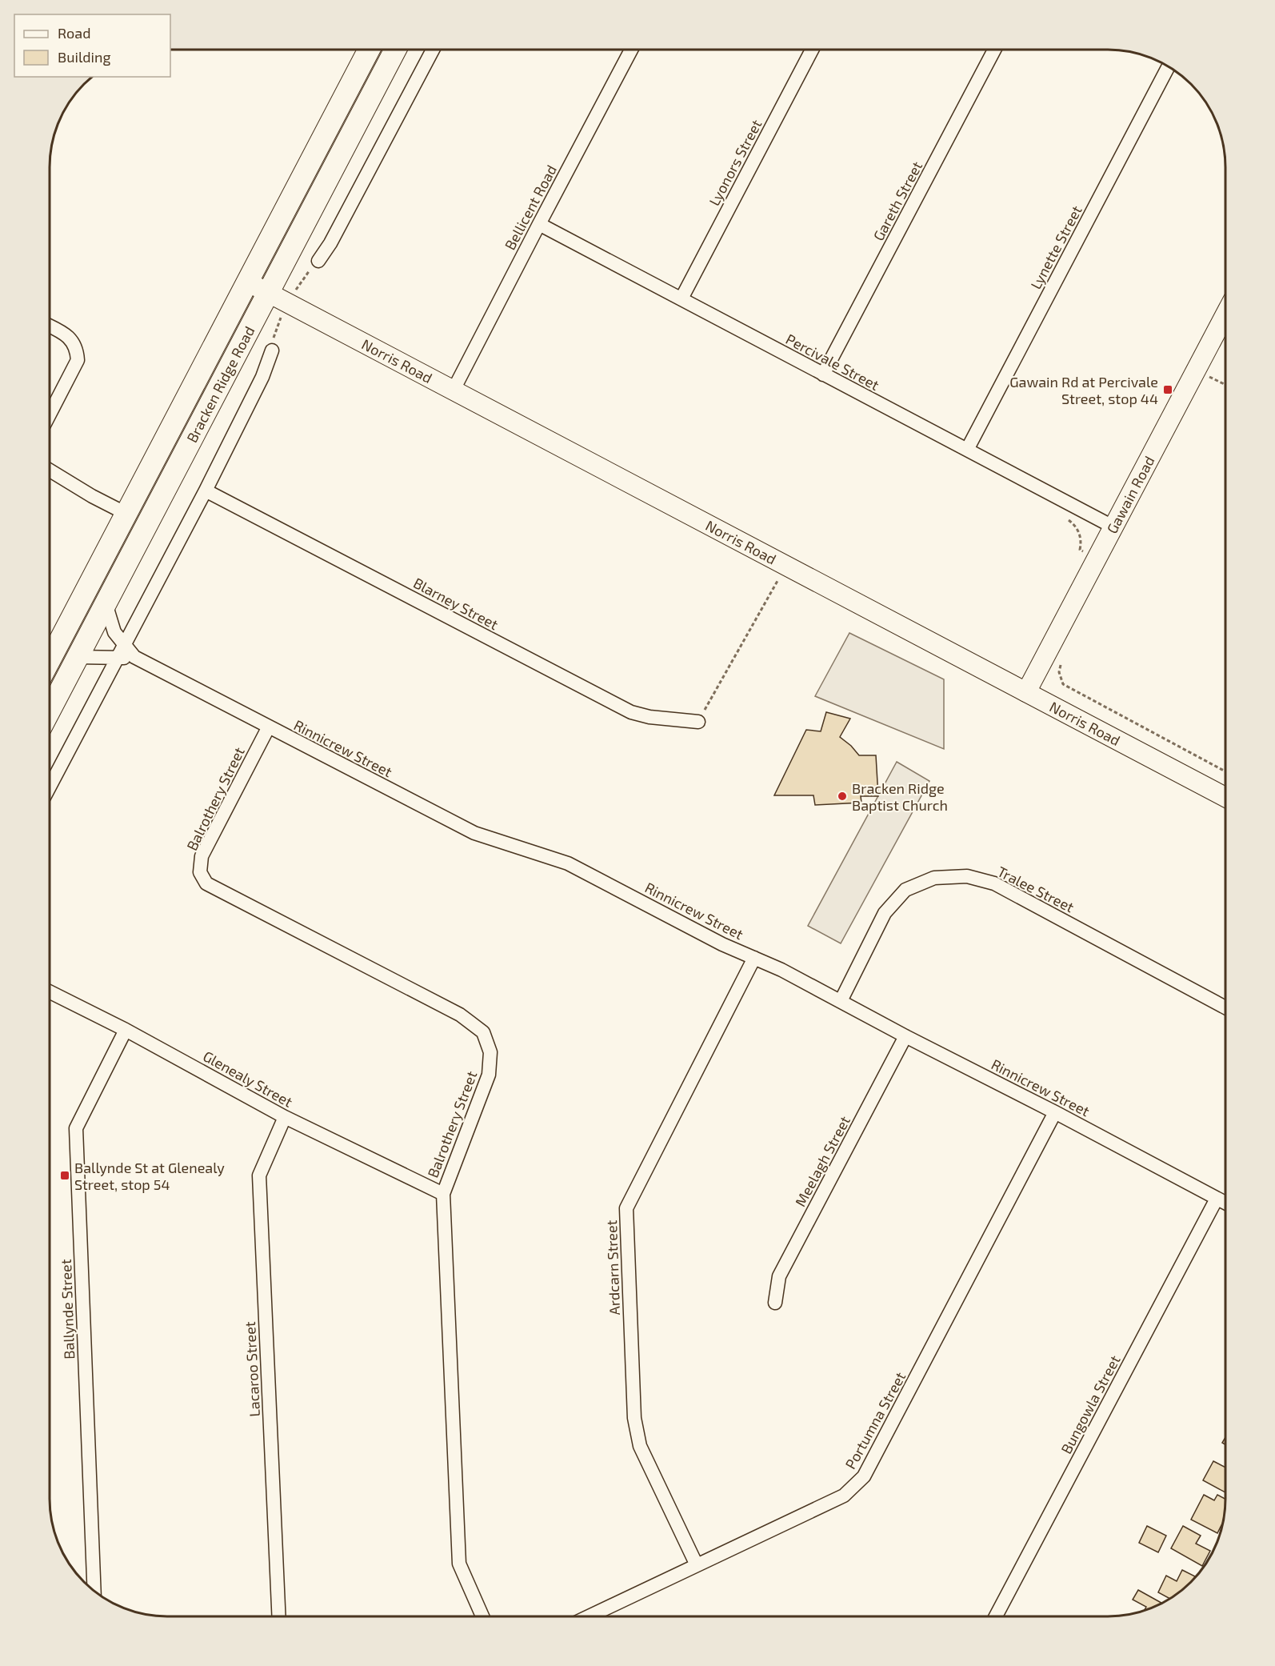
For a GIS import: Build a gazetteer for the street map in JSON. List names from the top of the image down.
{
  "streets": {
    "main road": ["Norris Road", "Bracken Ridge Road", "Gawain Road"],
    "street": [
      "Lyonors Street",
      "Gareth Street",
      "Bellicent Road",
      "Lynette Street",
      "Percivale Street",
      "Blarney Street",
      "Rinnicrew Street",
      "Balrothery Street",
      "Tralee Street",
      "Glenealy Street",
      "Meelagh Street",
      "Ardcarn Street",
      "Ballynde Street",
      "Lacaroo Street",
      "Bungowla Street",
      "Portumna Street"
    ]
  },
  "crossings": [
    ["Lyonors Street", "Percivale Street"],
    ["Gareth Street", "Percivale Street"],
    ["Bellicent Road", "Norris Road"],
    ["Bellicent Road", "Percivale Street"],
    ["Lynette Street", "Percivale Street"],
    ["Norris Road", "Bracken Ridge Road"],
    ["Norris Road", "Gawain Road"],
    ["Percivale Street", "Gawain Road"],
    ["Bracken Ridge Road", "Blarney Street"],
    ["Bracken Ridge Road", "Rinnicrew Street"],
    ["Rinnicrew Street", "Balrothery Street"],
    ["Rinnicrew Street", "Tralee Street"],
    ["Rinnicrew Street", "Meelagh Street"],
    ["Rinnicrew Street", "Ardcarn Street"],
    ["Rinnicrew Street", "Bungowla Street"],
    ["Rinnicrew Street", "Portumna Street"],
    ["Balrothery Street", "Glenealy Street"],
    ["Glenealy Street", "Ballynde Street"],
    ["Glenealy Street", "Lacaroo Street"],
    ["Ardcarn Street", "Portumna Street"]
  ],
  "places": {
    "transit": ["Gawain Rd at Percivale Street, stop 44", "Ballynde St at Glenealy Street, stop 54"],
    "other": ["Bracken Ridge Baptist Church"]
  },
  "legend": ["Road", "Building"]
}
